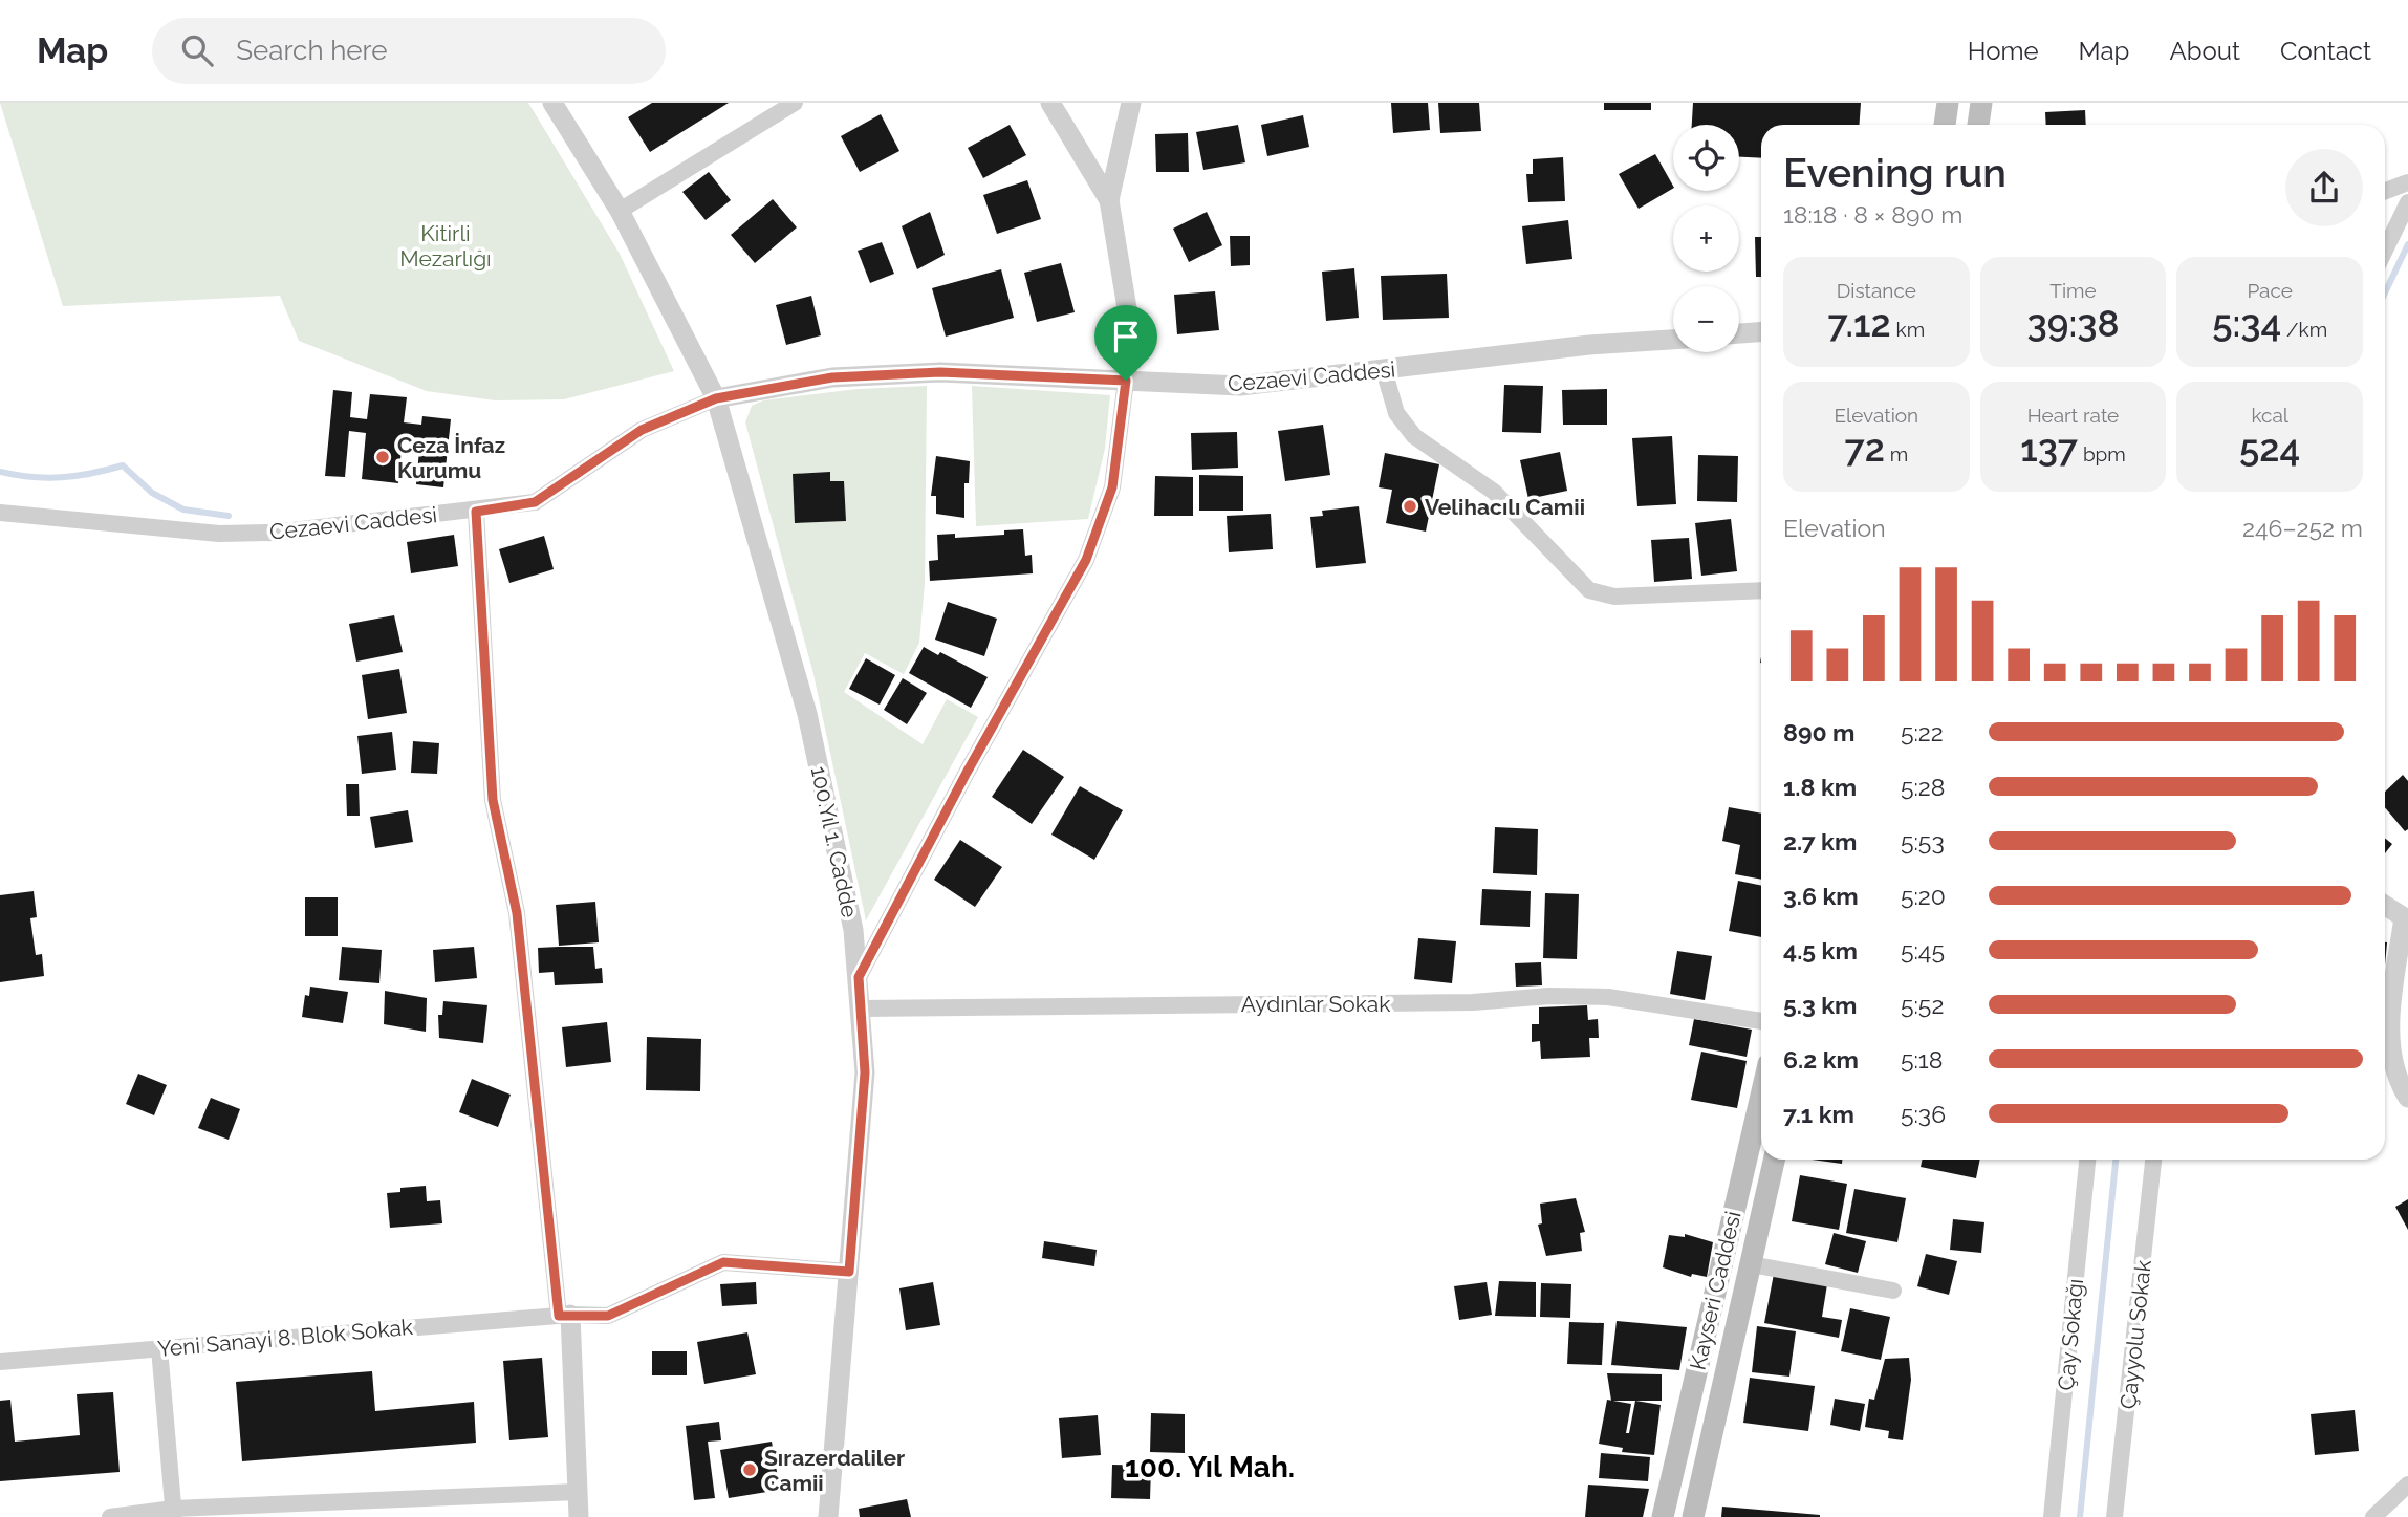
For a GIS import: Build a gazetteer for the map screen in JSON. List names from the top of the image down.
{
  "streets": {
    "main road": ["Kayseri Caddesi"],
    "street": [
      "Cezaevi Caddesi",
      "100.Yıl 1. Cadde",
      "Aydınlar Sokak",
      "Çay Sokağı",
      "Çayyolu Sokak",
      "Yeni Sanayi 8. Blok Sokak"
    ]
  },
  "crossings": [
    ["Cezaevi Caddesi", "100.Yıl 1. Cadde"],
    ["100.Yıl 1. Cadde", "Aydınlar Sokak"],
    ["100.Yıl 1. Cadde", "Yeni Sanayi 8. Blok Sokak"]
  ],
  "districts": ["100. Yıl Mah."],
  "parks": ["Kitirli Mezarlığı"],
  "places": ["Ceza İnfaz Kurumu", "Velihacılı Camii", "Sırazerdaliler Camii"],
  "page": {
    "header": "Map",
    "search": "Search here",
    "nav": [
      "Home",
      "Map",
      "About",
      "Contact"
    ],
    "map_buttons": ["+", "−"],
    "heading": ["Evening run", "18:18 · 8 × 890 m"],
    "stats": [
      ["Distance", "7.12 km"],
      ["Time", "39:38"],
      ["Pace", "5:34 /km"],
      ["Elevation", "72 m"],
      ["Heart rate", "137 bpm"],
      ["kcal", "524"]
    ],
    "chart": ["Elevation", "246–252 m"],
    "list": [
      {
        "name": "890 m",
        "note": "5:22"
      },
      {
        "name": "1.8 km",
        "note": "5:28"
      },
      {
        "name": "2.7 km",
        "note": "5:53"
      },
      {
        "name": "3.6 km",
        "note": "5:20"
      },
      {
        "name": "4.5 km",
        "note": "5:45"
      },
      {
        "name": "5.3 km",
        "note": "5:52"
      },
      {
        "name": "6.2 km",
        "note": "5:18"
      },
      {
        "name": "7.1 km",
        "note": "5:36"
      }
    ]
  }
}
